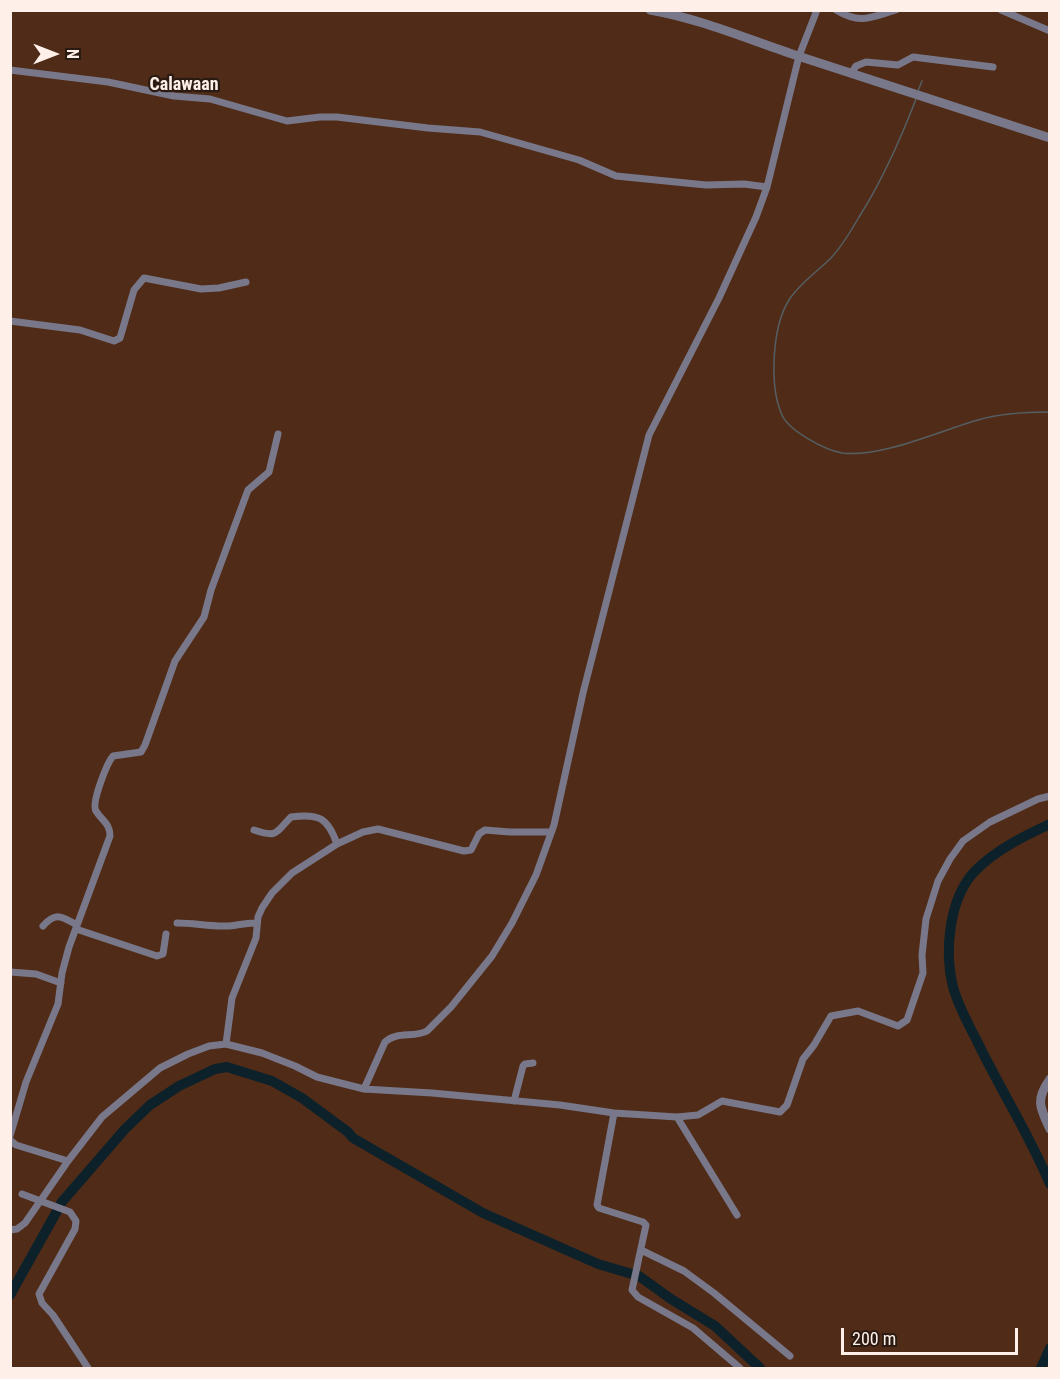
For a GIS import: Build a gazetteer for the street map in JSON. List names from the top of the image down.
{
  "districts": ["Calawaan"],
  "scale_bar": "200 m",
  "north": "right"
}
